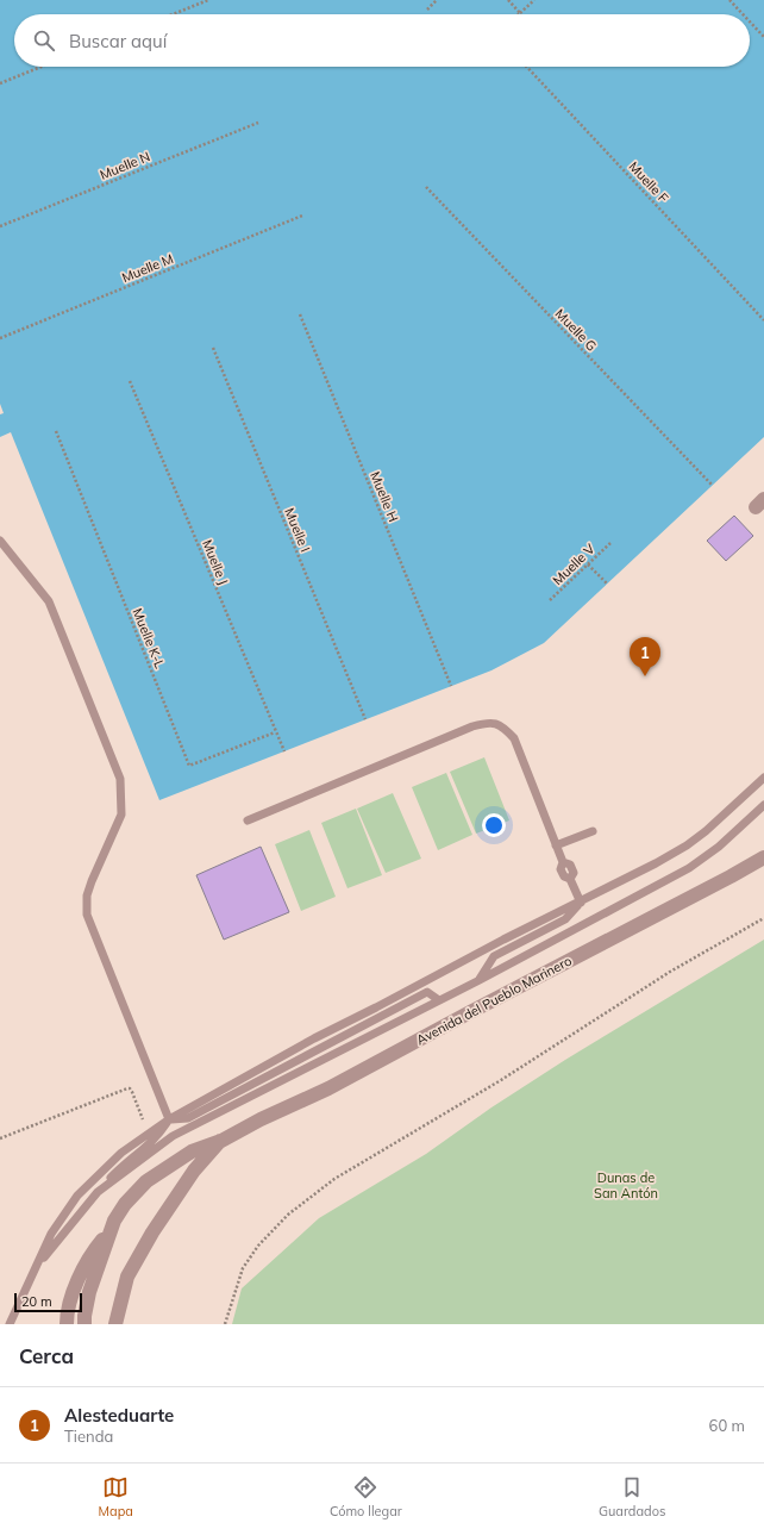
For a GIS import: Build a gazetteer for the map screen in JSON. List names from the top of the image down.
{
  "streets": {
    "street": ["Avenida del Pueblo Marinero"],
    "path": [
      "Muelle N",
      "Muelle F",
      "Muelle M",
      "Muelle G",
      "Muelle H",
      "Muelle I",
      "Muelle J",
      "Muelle V",
      "Muelle K-L"
    ]
  },
  "crossings": [
    ["Muelle J", "Muelle K-L"]
  ],
  "parks": ["Dunas de San Antón"],
  "scale_bar": "20 m",
  "page": {
    "search": "Buscar aquí",
    "pins": "1",
    "scale": "20 m",
    "heading": "Cerca",
    "list": [
      {
        "mark": "1",
        "name": "Alesteduarte",
        "note": "Tienda",
        "value": "60 m"
      }
    ],
    "nav": ["Mapa", "Cómo llegar", "Guardados"]
  }
}
